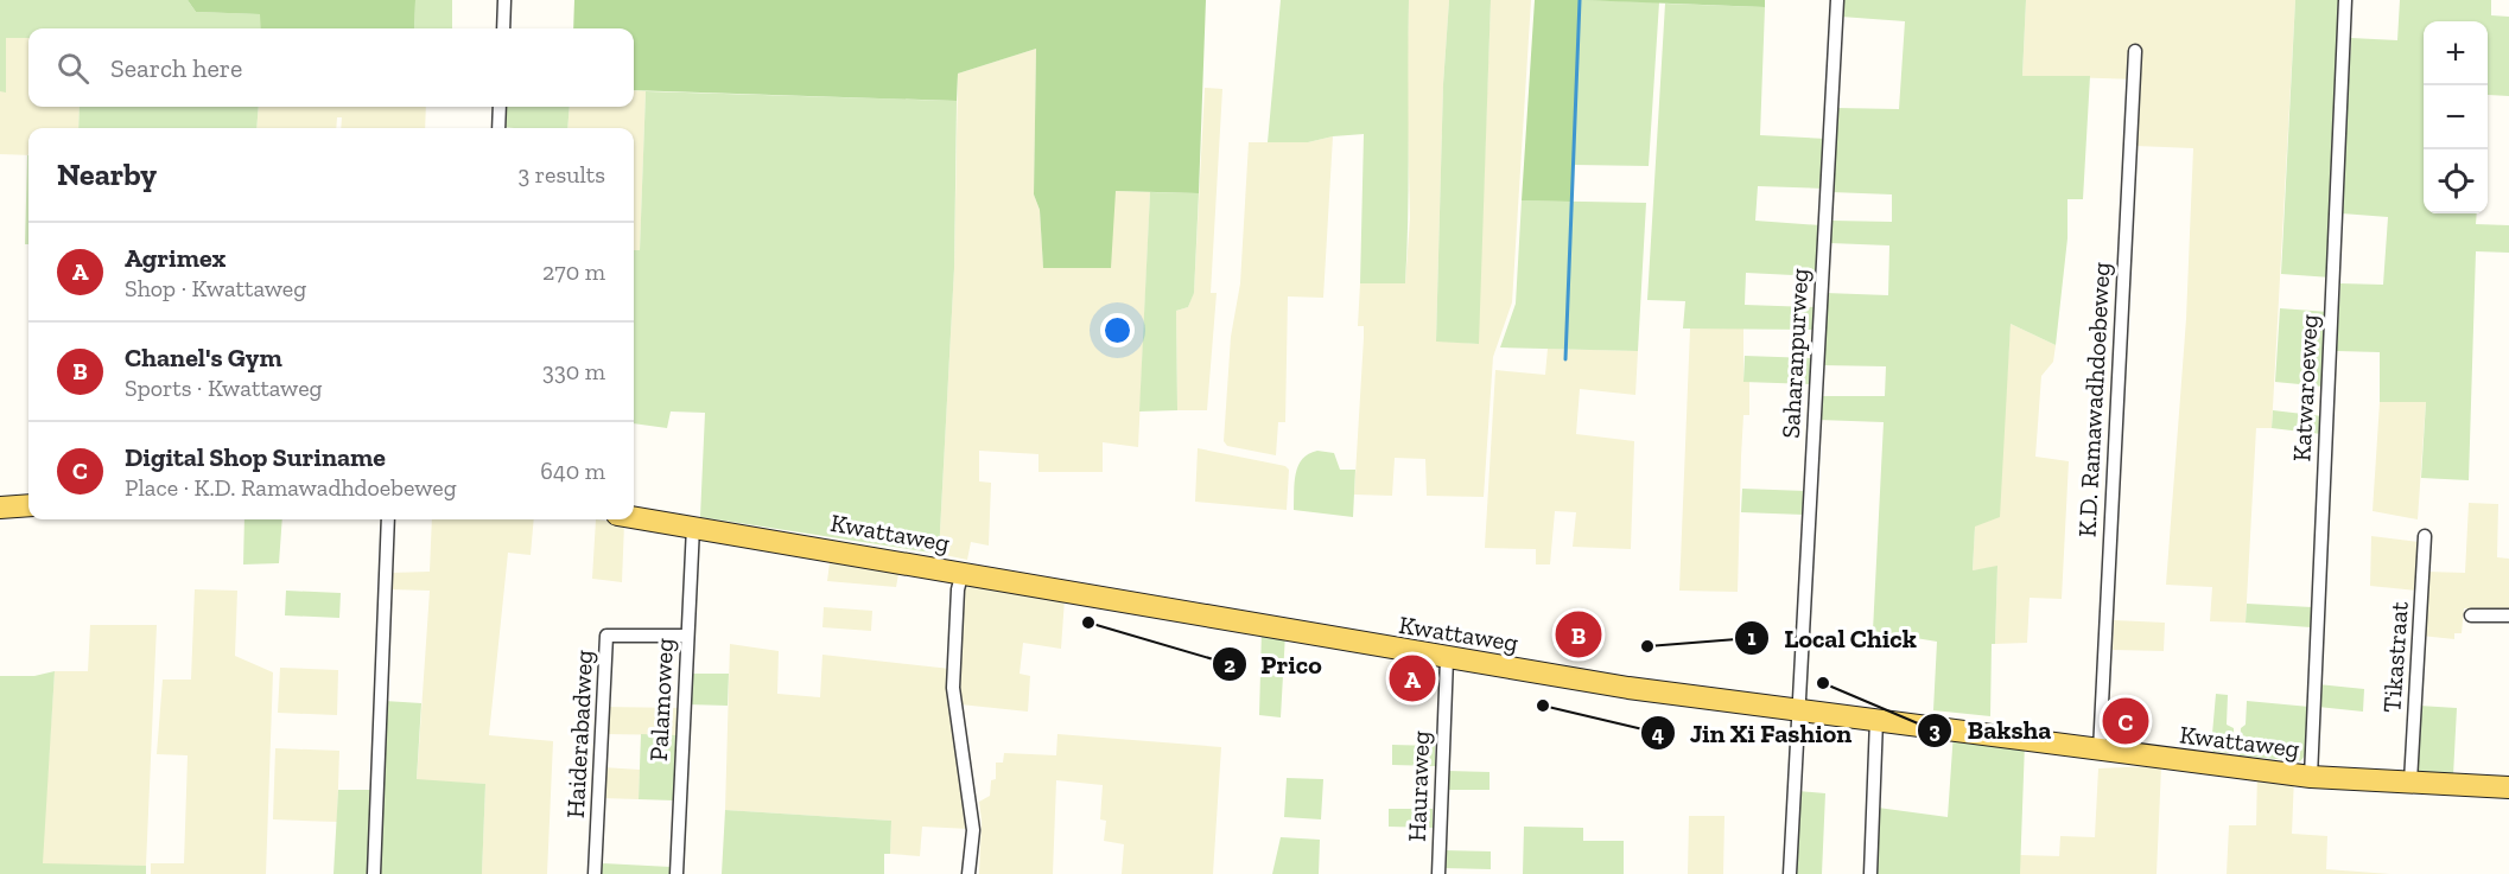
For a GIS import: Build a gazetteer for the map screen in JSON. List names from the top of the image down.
{
  "streets": {
    "main road": ["Kwattaweg"],
    "street": [
      "Saharanpurweg",
      "Katwaroeweg",
      "K.D. Ramawadhdoebeweg",
      "Tikastraat",
      "Palamoweg",
      "Haiderabadweg",
      "Hauraweg"
    ]
  },
  "crossings": [
    ["Saharanpurweg", "Kwattaweg"],
    ["Katwaroeweg", "Kwattaweg"],
    ["K.D. Ramawadhdoebeweg", "Kwattaweg"],
    ["Kwattaweg", "Tikastraat"],
    ["Kwattaweg", "Palamoweg"],
    ["Kwattaweg", "Hauraweg"],
    ["Palamoweg", "Haiderabadweg"]
  ],
  "places": [
    "Prico",
    "Local Chick",
    "Baksha",
    "Jin Xi Fashion"
  ],
  "page": {
    "map_buttons": ["+", "−"],
    "search": "Search here",
    "heading": ["Nearby", "3 results"],
    "list": [
      {
        "mark": "A",
        "name": "Agrimex",
        "note": "Shop · Kwattaweg",
        "value": "270 m"
      },
      {
        "mark": "B",
        "name": "Chanel's Gym",
        "note": "Sports · Kwattaweg",
        "value": "330 m"
      },
      {
        "mark": "C",
        "name": "Digital Shop Suriname",
        "note": "Place · K.D. Ramawadhdoebeweg",
        "value": "640 m"
      }
    ],
    "pins": ["B", "A", "C"]
  }
}
